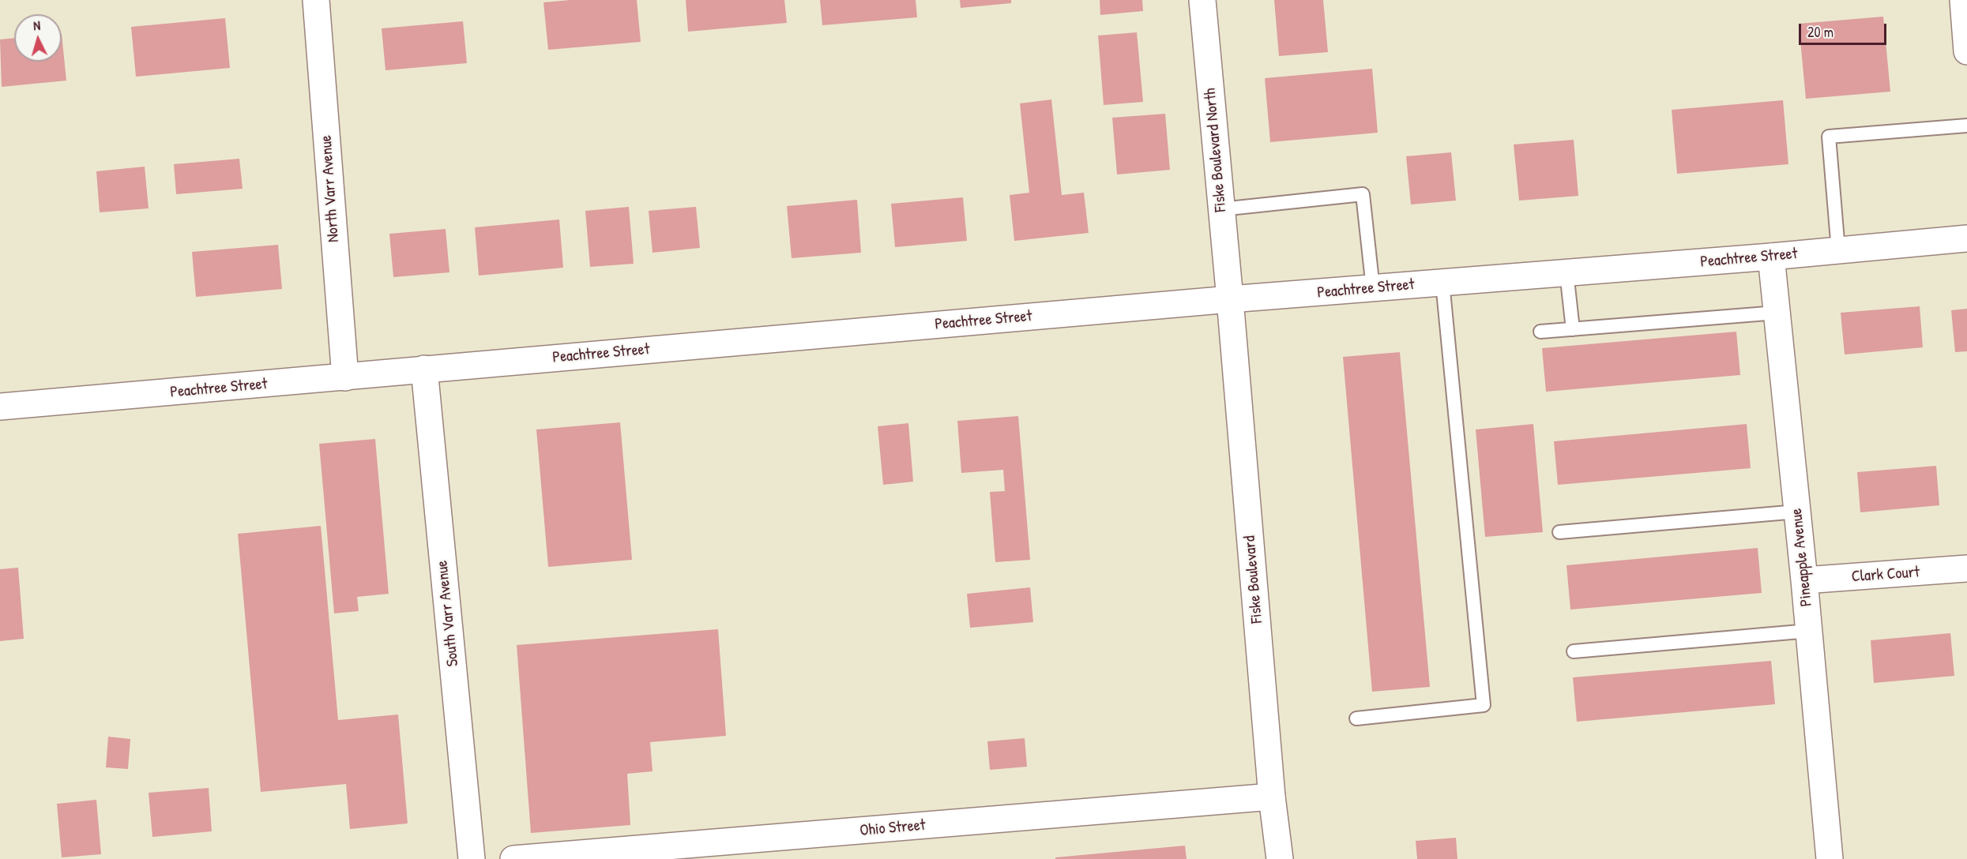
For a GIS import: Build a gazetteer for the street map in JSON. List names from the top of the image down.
{
  "streets": {
    "street": [
      "Fiske Boulevard North",
      "North Varr Avenue",
      "Peachtree Street",
      "Pineapple Avenue",
      "Clark Court",
      "Fiske Boulevard",
      "South Varr Avenue",
      "Ohio Street"
    ]
  },
  "crossings": [
    ["Fiske Boulevard North", "Peachtree Street"],
    ["Fiske Boulevard North", "Fiske Boulevard"],
    ["North Varr Avenue", "Peachtree Street"],
    ["Peachtree Street", "Pineapple Avenue"],
    ["Peachtree Street", "Fiske Boulevard"],
    ["Peachtree Street", "South Varr Avenue"],
    ["Pineapple Avenue", "Clark Court"],
    ["Fiske Boulevard", "Ohio Street"]
  ],
  "scale_bar": "20 m",
  "north": "top"
}
